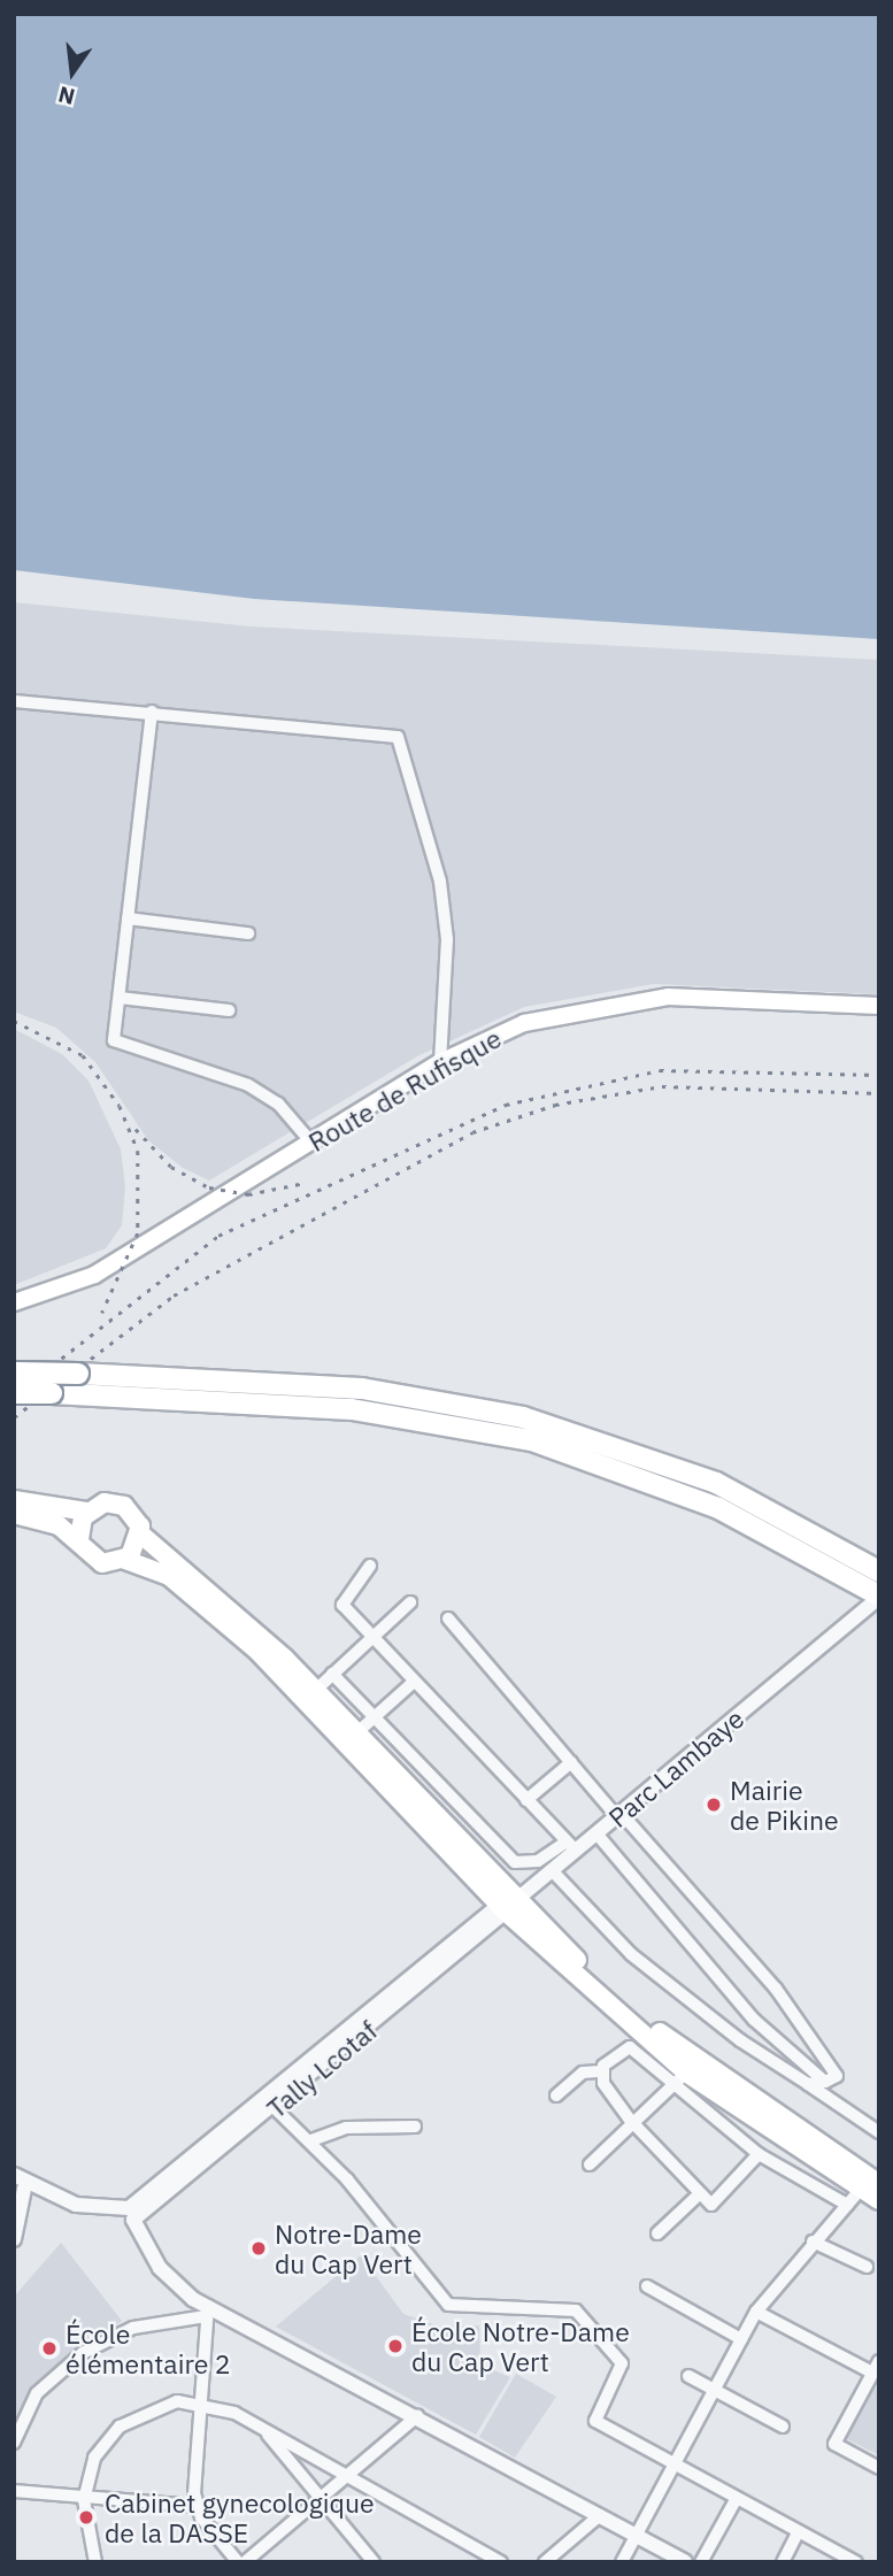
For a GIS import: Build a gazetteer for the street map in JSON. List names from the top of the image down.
{
  "streets": {
    "main road": ["Route de Rufisque"],
    "street": ["Parc Lambaye", "Tally Lcotaf"]
  },
  "crossings": [
    ["Parc Lambaye", "Tally Lcotaf"]
  ],
  "places": [
    "Mairie de Pikine",
    "Notre-Dame du Cap Vert",
    "École Notre-Dame du Cap Vert",
    "École élémentaire 2",
    "Cabinet gynecologique de la DASSE"
  ],
  "north": "bottom"
}
